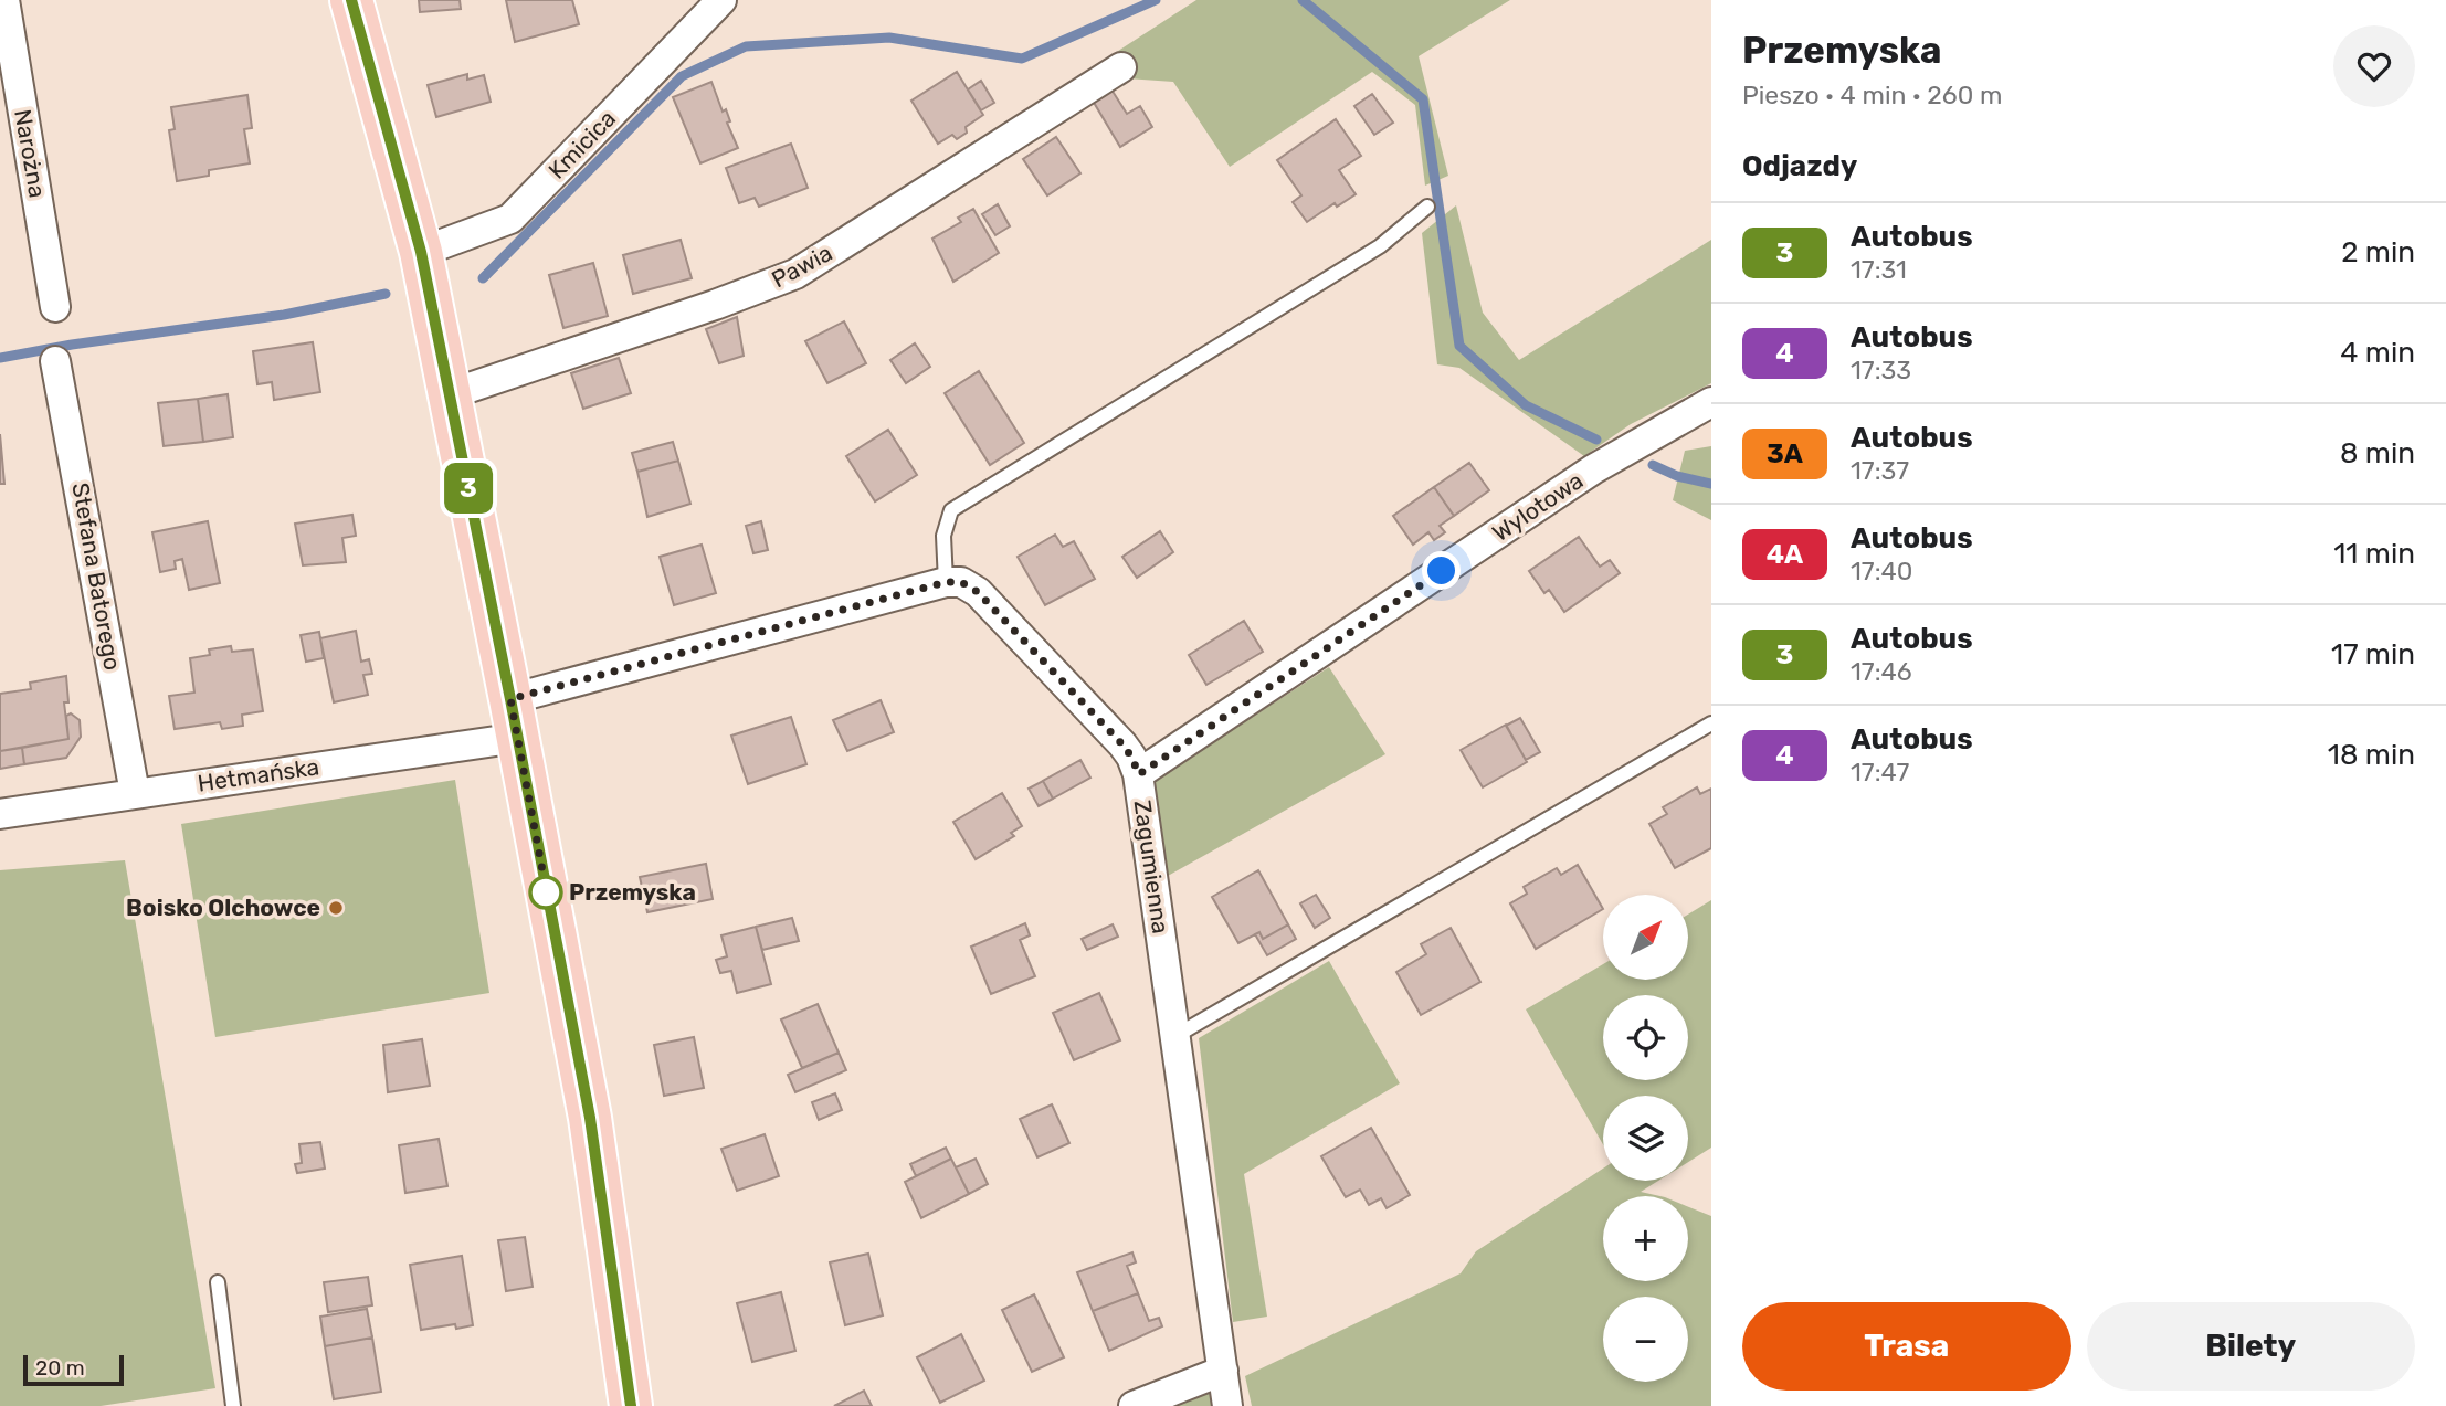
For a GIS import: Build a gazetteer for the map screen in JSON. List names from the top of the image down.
{
  "streets": {
    "street": [
      "Kmicica",
      "Narożna",
      "Pawia",
      "Wylotowa",
      "Stefana Batorego",
      "Hetmańska",
      "Zagumienna"
    ]
  },
  "crossings": [
    ["Wylotowa", "Zagumienna"],
    ["Stefana Batorego", "Hetmańska"]
  ],
  "places": ["Przemyska", "Boisko Olchowce"],
  "lines": ["bus line 3"],
  "scale_bar": "20 m",
  "north": "top right",
  "page": {
    "on_map": "3",
    "heading": [
      ["Przemyska", "Pieszo · 4 min · 260 m"],
      "Odjazdy"
    ],
    "list": [
      {
        "mark": "3",
        "name": "Autobus",
        "note": "17:31",
        "value": "2 min"
      },
      {
        "mark": "4",
        "name": "Autobus",
        "note": "17:33",
        "value": "4 min"
      },
      {
        "mark": "3A",
        "name": "Autobus",
        "note": "17:37",
        "value": "8 min"
      },
      {
        "mark": "4A",
        "name": "Autobus",
        "note": "17:40",
        "value": "11 min"
      },
      {
        "mark": "3",
        "name": "Autobus",
        "note": "17:46",
        "value": "17 min"
      },
      {
        "mark": "4",
        "name": "Autobus",
        "note": "17:47",
        "value": "18 min"
      }
    ],
    "map_buttons": ["+", "−"],
    "buttons": ["Trasa", "Bilety"],
    "scale": "20 m"
  }
}
